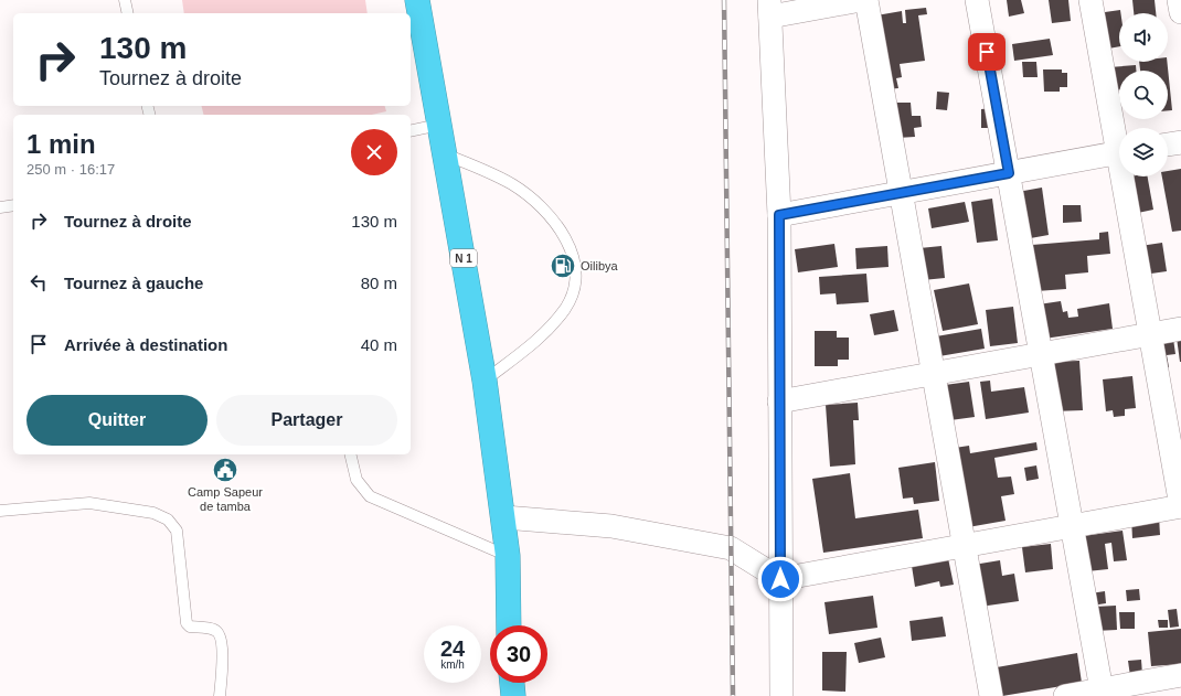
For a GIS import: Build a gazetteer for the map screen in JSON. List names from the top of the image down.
{
  "streets": {
    "highway": ["N 1"]
  },
  "places": {
    "fuel station": ["Oilibya"],
    "public building": ["Camp Sapeur de tamba"]
  },
  "page": {
    "turn": ["130 m", "Tournez à droite"],
    "heading": ["1 min", "250 m · 16:17"],
    "list": [
      {
        "name": "Tournez à droite",
        "value": "130 m"
      },
      {
        "name": "Tournez à gauche",
        "value": "80 m"
      },
      {
        "name": "Arrivée à destination",
        "value": "40 m"
      }
    ],
    "buttons": ["Quitter", "Partager"],
    "speed": "24 km/h",
    "limit": "30"
  }
}
